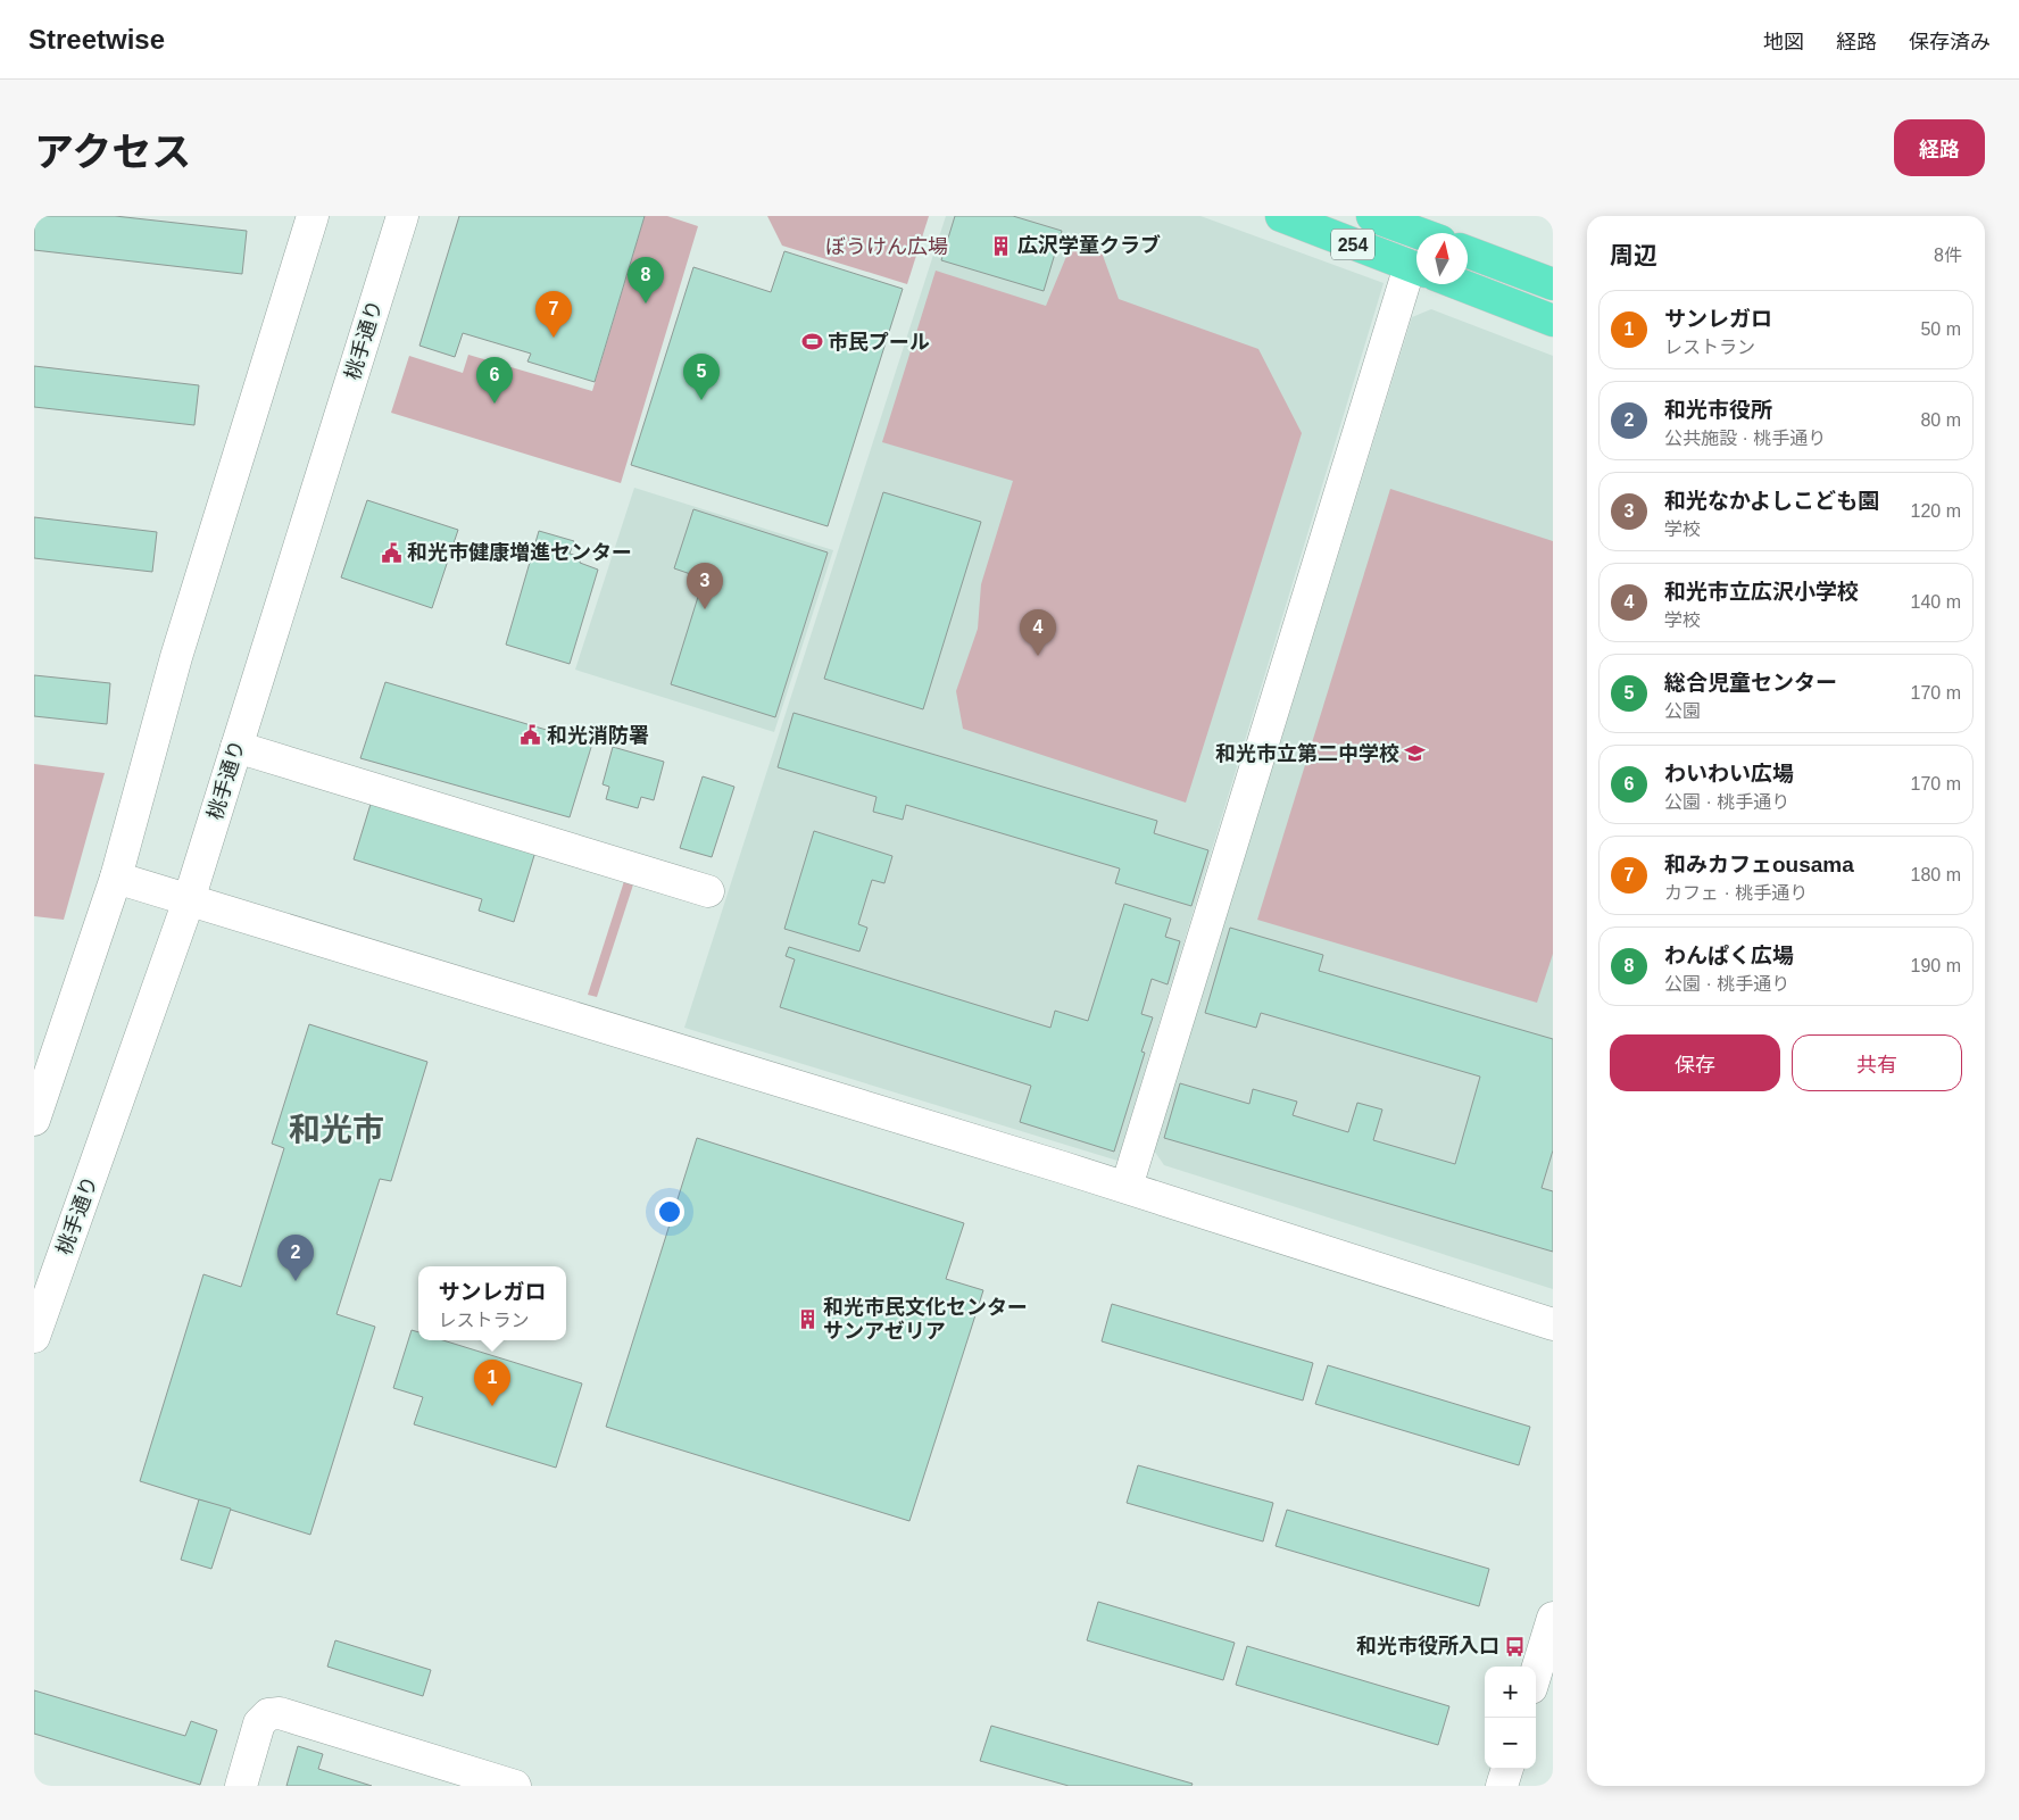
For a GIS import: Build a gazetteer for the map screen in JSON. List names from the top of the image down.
{
  "streets": {
    "highway": ["254"],
    "street": ["桃手通り"]
  },
  "districts": ["和光市"],
  "parks": ["ぼうけん広場"],
  "places": {
    "building": ["広沢学童クラブ", "和光市民文化センター サンアゼリア"],
    "sports": ["市民プール"],
    "public building": ["和光市健康増進センター", "和光消防署"],
    "school or university": ["和光市立第二中学校"],
    "bus stop": ["和光市役所入口"]
  },
  "north": "top",
  "page": {
    "header": "Streetwise",
    "nav": ["地図", "経路", "保存済み"],
    "title": "アクセス",
    "buttons": [
      "経路",
      ["保存", "共有"]
    ],
    "heading": ["周辺", "8件"],
    "pins": [
      "8",
      "7",
      "5",
      "6",
      "3",
      "4",
      "2",
      "1"
    ],
    "list": [
      {
        "mark": "1",
        "name": "サンレガロ",
        "note": "レストラン",
        "value": "50 m"
      },
      {
        "mark": "2",
        "name": "和光市役所",
        "note": "公共施設 · 桃手通り",
        "value": "80 m"
      },
      {
        "mark": "3",
        "name": "和光なかよしこども園",
        "note": "学校",
        "value": "120 m"
      },
      {
        "mark": "4",
        "name": "和光市立広沢小学校",
        "note": "学校",
        "value": "140 m"
      },
      {
        "mark": "5",
        "name": "総合児童センター",
        "note": "公園",
        "value": "170 m"
      },
      {
        "mark": "6",
        "name": "わいわい広場",
        "note": "公園 · 桃手通り",
        "value": "170 m"
      },
      {
        "mark": "7",
        "name": "和みカフェousama",
        "note": "カフェ · 桃手通り",
        "value": "180 m"
      },
      {
        "mark": "8",
        "name": "わんぱく広場",
        "note": "公園 · 桃手通り",
        "value": "190 m"
      }
    ],
    "popup": ["サンレガロ", "レストラン"],
    "map_buttons": ["+", "−"]
  }
}
